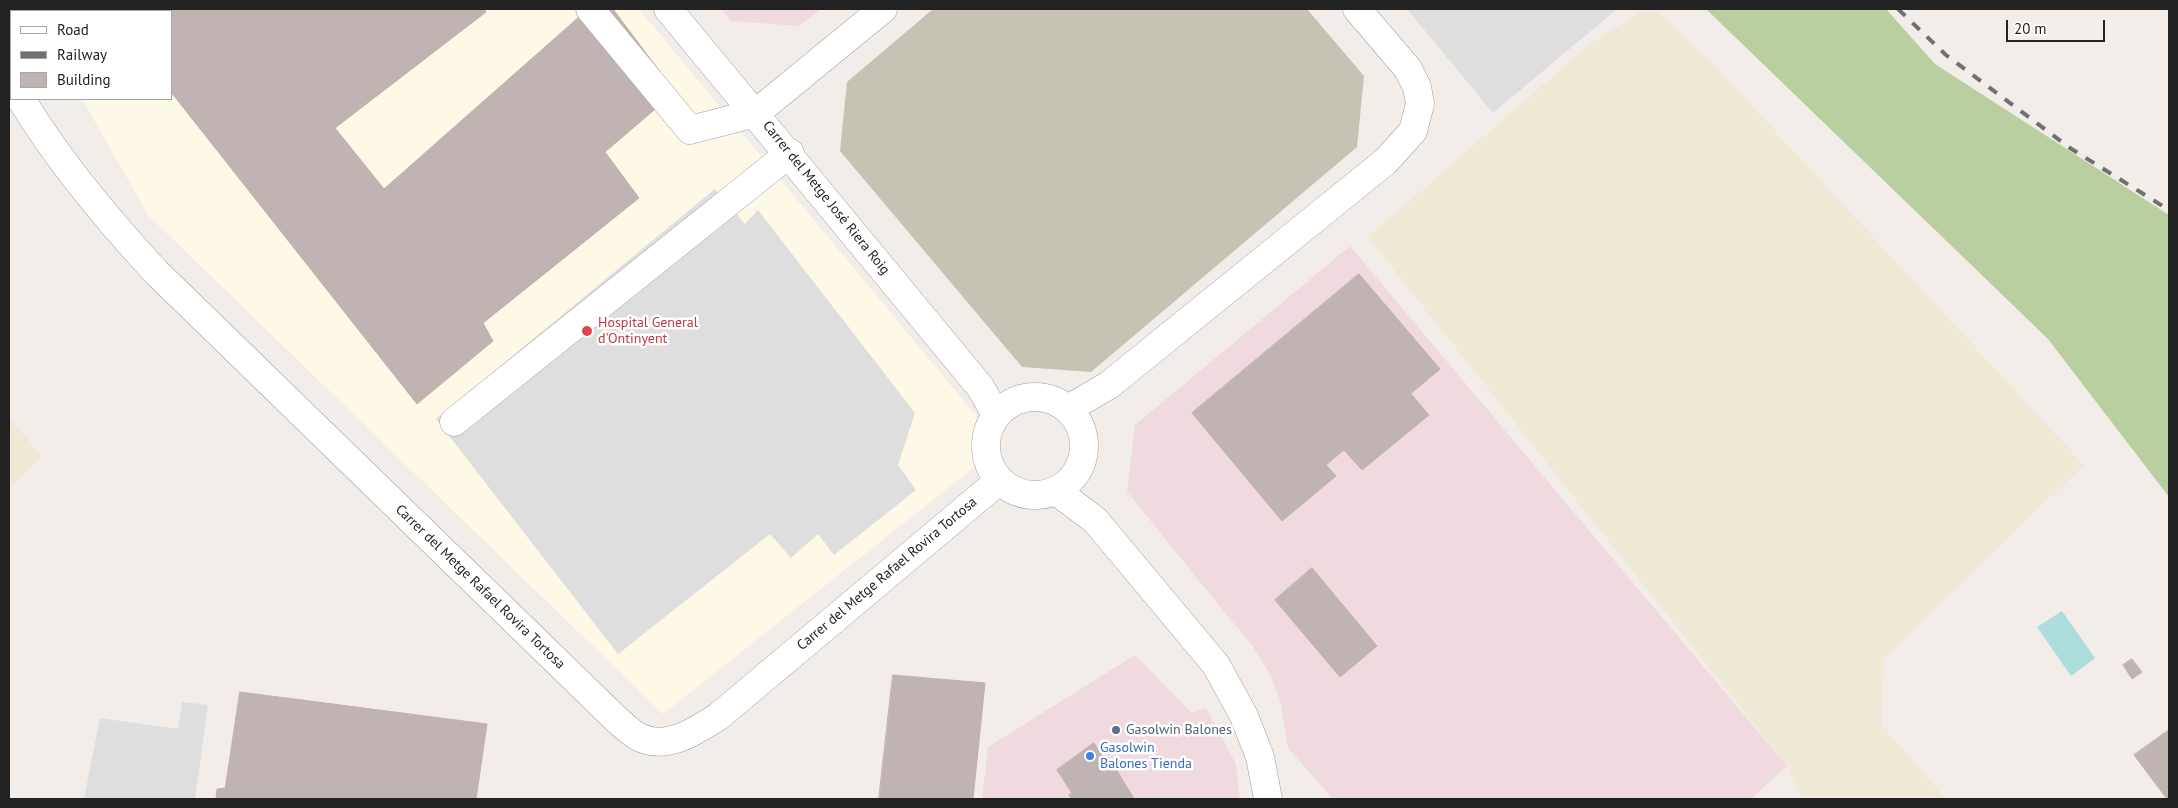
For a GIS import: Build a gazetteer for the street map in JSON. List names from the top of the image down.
{
  "streets": {
    "street": ["Carrer del Metge José Riera Roig", "Carrer del Metge Rafael Rovira Tortosa"]
  },
  "crossings": [
    ["Carrer del Metge José Riera Roig", "Carrer del Metge Rafael Rovira Tortosa"]
  ],
  "places": ["Hospital General d'Ontinyent", "Gasolwin Balones", "Gasolwin Balones Tienda"],
  "legend": ["Road", "Railway", "Building"],
  "scale_bar": "20 m"
}
